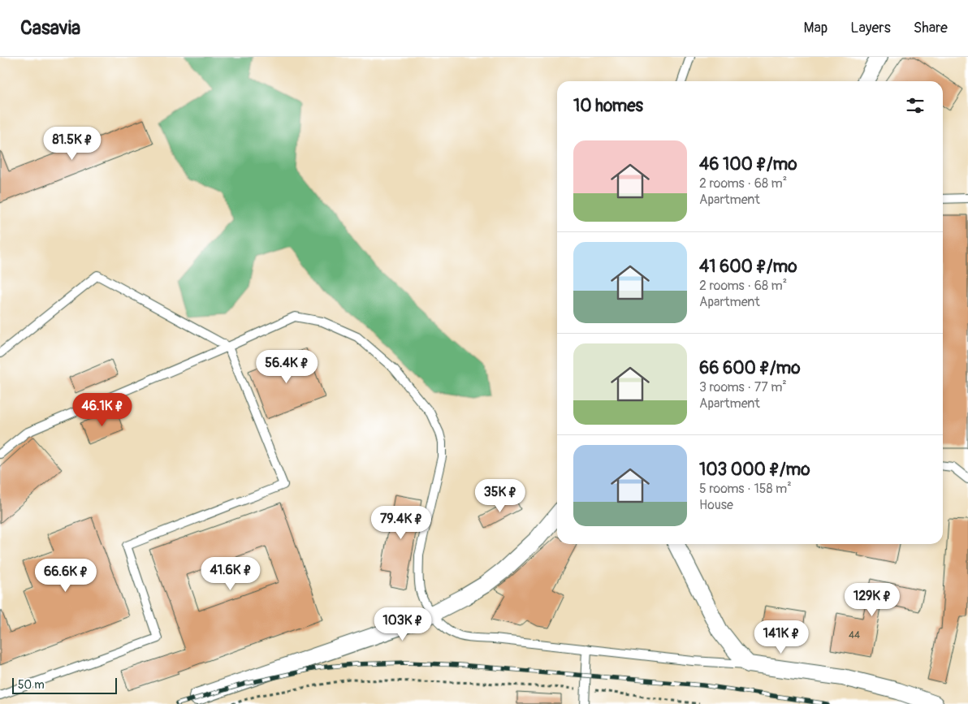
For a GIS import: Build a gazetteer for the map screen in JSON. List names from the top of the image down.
{
  "house_numbers": ["44"],
  "scale_bar": "50 m",
  "page": {
    "header": "Casavia",
    "nav": ["Map", "Layers", "Share"],
    "heading": "10 homes",
    "price": [
      "81.5K ₽",
      "56.4K ₽",
      "46.1K ₽",
      "35K ₽",
      "79.4K ₽",
      "41.6K ₽",
      "66.6K ₽",
      "129K ₽",
      "103K ₽",
      "141K ₽"
    ],
    "list": [
      {
        "name": "46 100 ₽/mo",
        "note": "2 rooms · 68 m² · Apartment"
      },
      {
        "name": "41 600 ₽/mo",
        "note": "2 rooms · 68 m² · Apartment"
      },
      {
        "name": "66 600 ₽/mo",
        "note": "3 rooms · 77 m² · Apartment"
      },
      {
        "name": "103 000 ₽/mo",
        "note": "5 rooms · 158 m² · House"
      }
    ],
    "scale": "50 m"
  }
}
